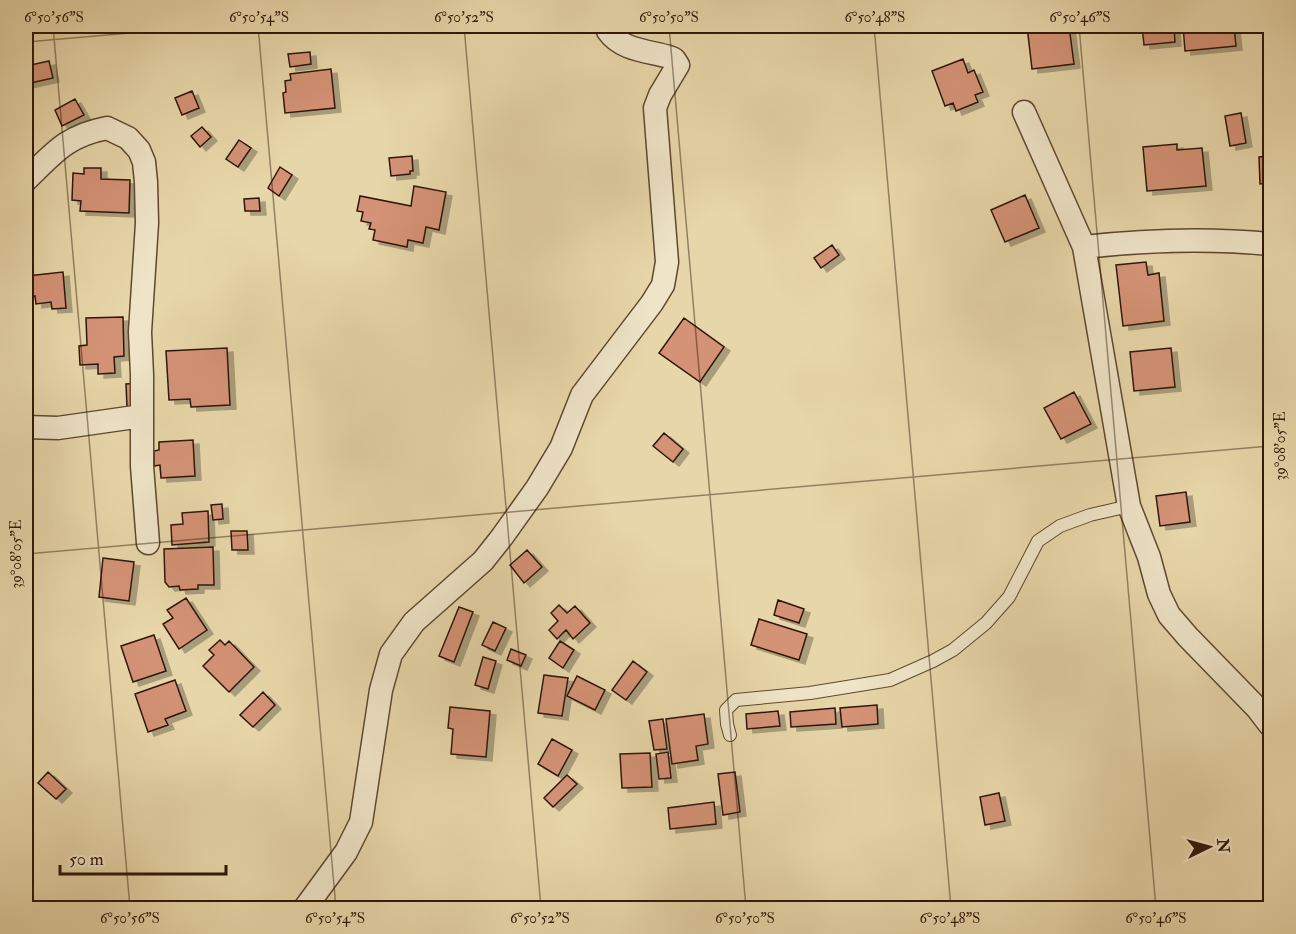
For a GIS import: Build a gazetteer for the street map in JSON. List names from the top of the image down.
{
  "scale_bar": "50 m",
  "north": "right",
  "coordinates": [
    "6°50'56\"S",
    "6°50'54\"S",
    "6°50'52\"S",
    "6°50'50\"S",
    "6°50'48\"S",
    "6°50'46\"S",
    "39°08'05\"E"
  ]
}
